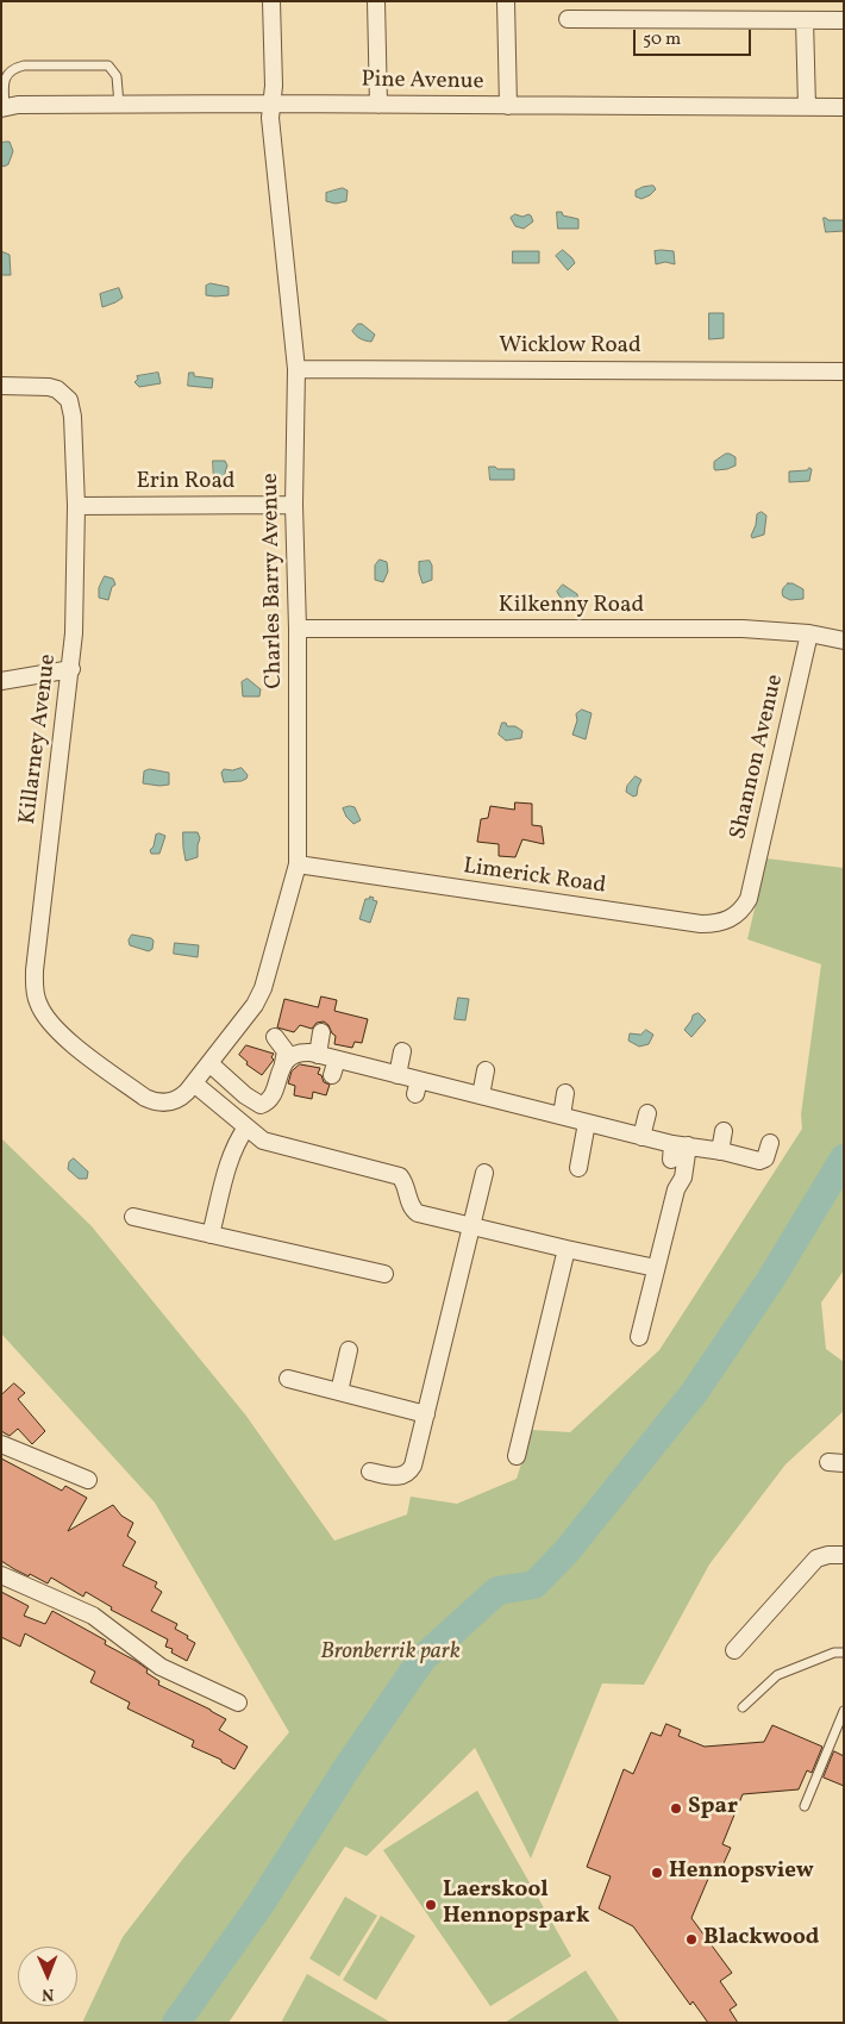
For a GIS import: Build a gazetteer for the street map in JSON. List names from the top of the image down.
{
  "streets": {
    "street": [
      "Pine Avenue",
      "Wicklow Road",
      "Erin Road",
      "Charles Barry Avenue",
      "Kilkenny Road",
      "Killarney Avenue",
      "Shannon Avenue",
      "Limerick Road"
    ]
  },
  "crossings": [
    ["Pine Avenue", "Charles Barry Avenue"],
    ["Wicklow Road", "Charles Barry Avenue"],
    ["Erin Road", "Charles Barry Avenue"],
    ["Erin Road", "Killarney Avenue"],
    ["Charles Barry Avenue", "Kilkenny Road"],
    ["Charles Barry Avenue", "Killarney Avenue"],
    ["Charles Barry Avenue", "Limerick Road"],
    ["Kilkenny Road", "Shannon Avenue"],
    ["Shannon Avenue", "Limerick Road"]
  ],
  "parks": ["Bronberrik park"],
  "places": [
    "Spar",
    "Hennopsview",
    "Laerskool Hennopspark",
    "Blackwood"
  ],
  "scale_bar": "50 m",
  "north": "bottom"
}
